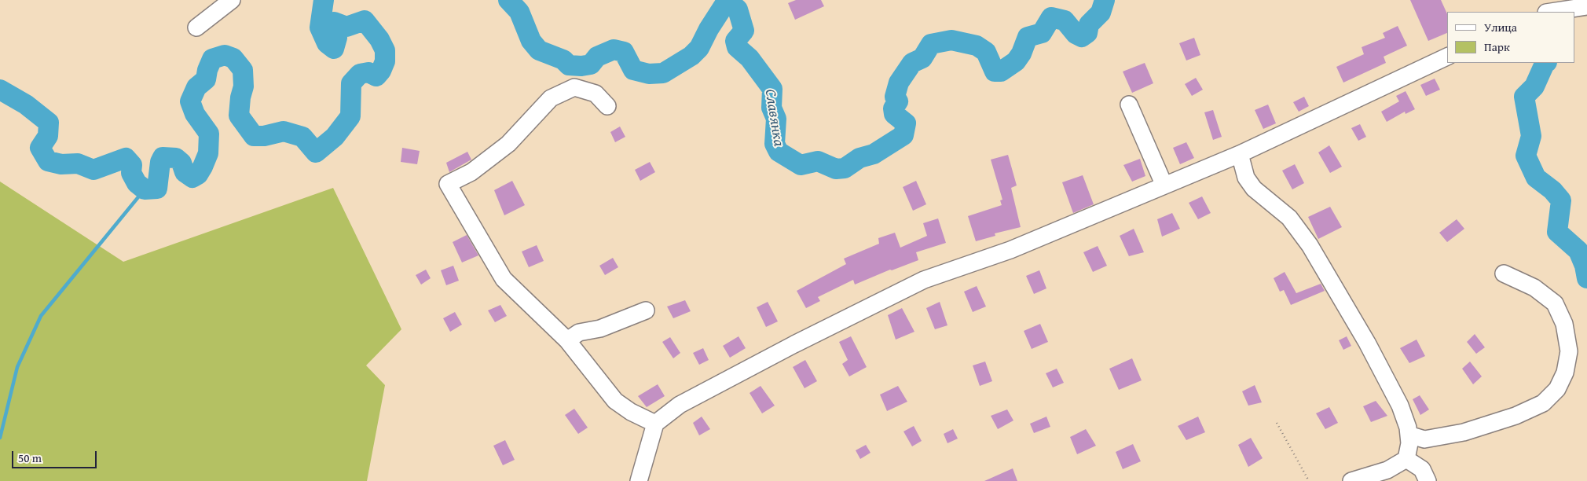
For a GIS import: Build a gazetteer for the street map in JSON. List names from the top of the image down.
{
  "water": ["Славянка"],
  "legend": ["Улица", "Парк"],
  "scale_bar": "50 m"
}
